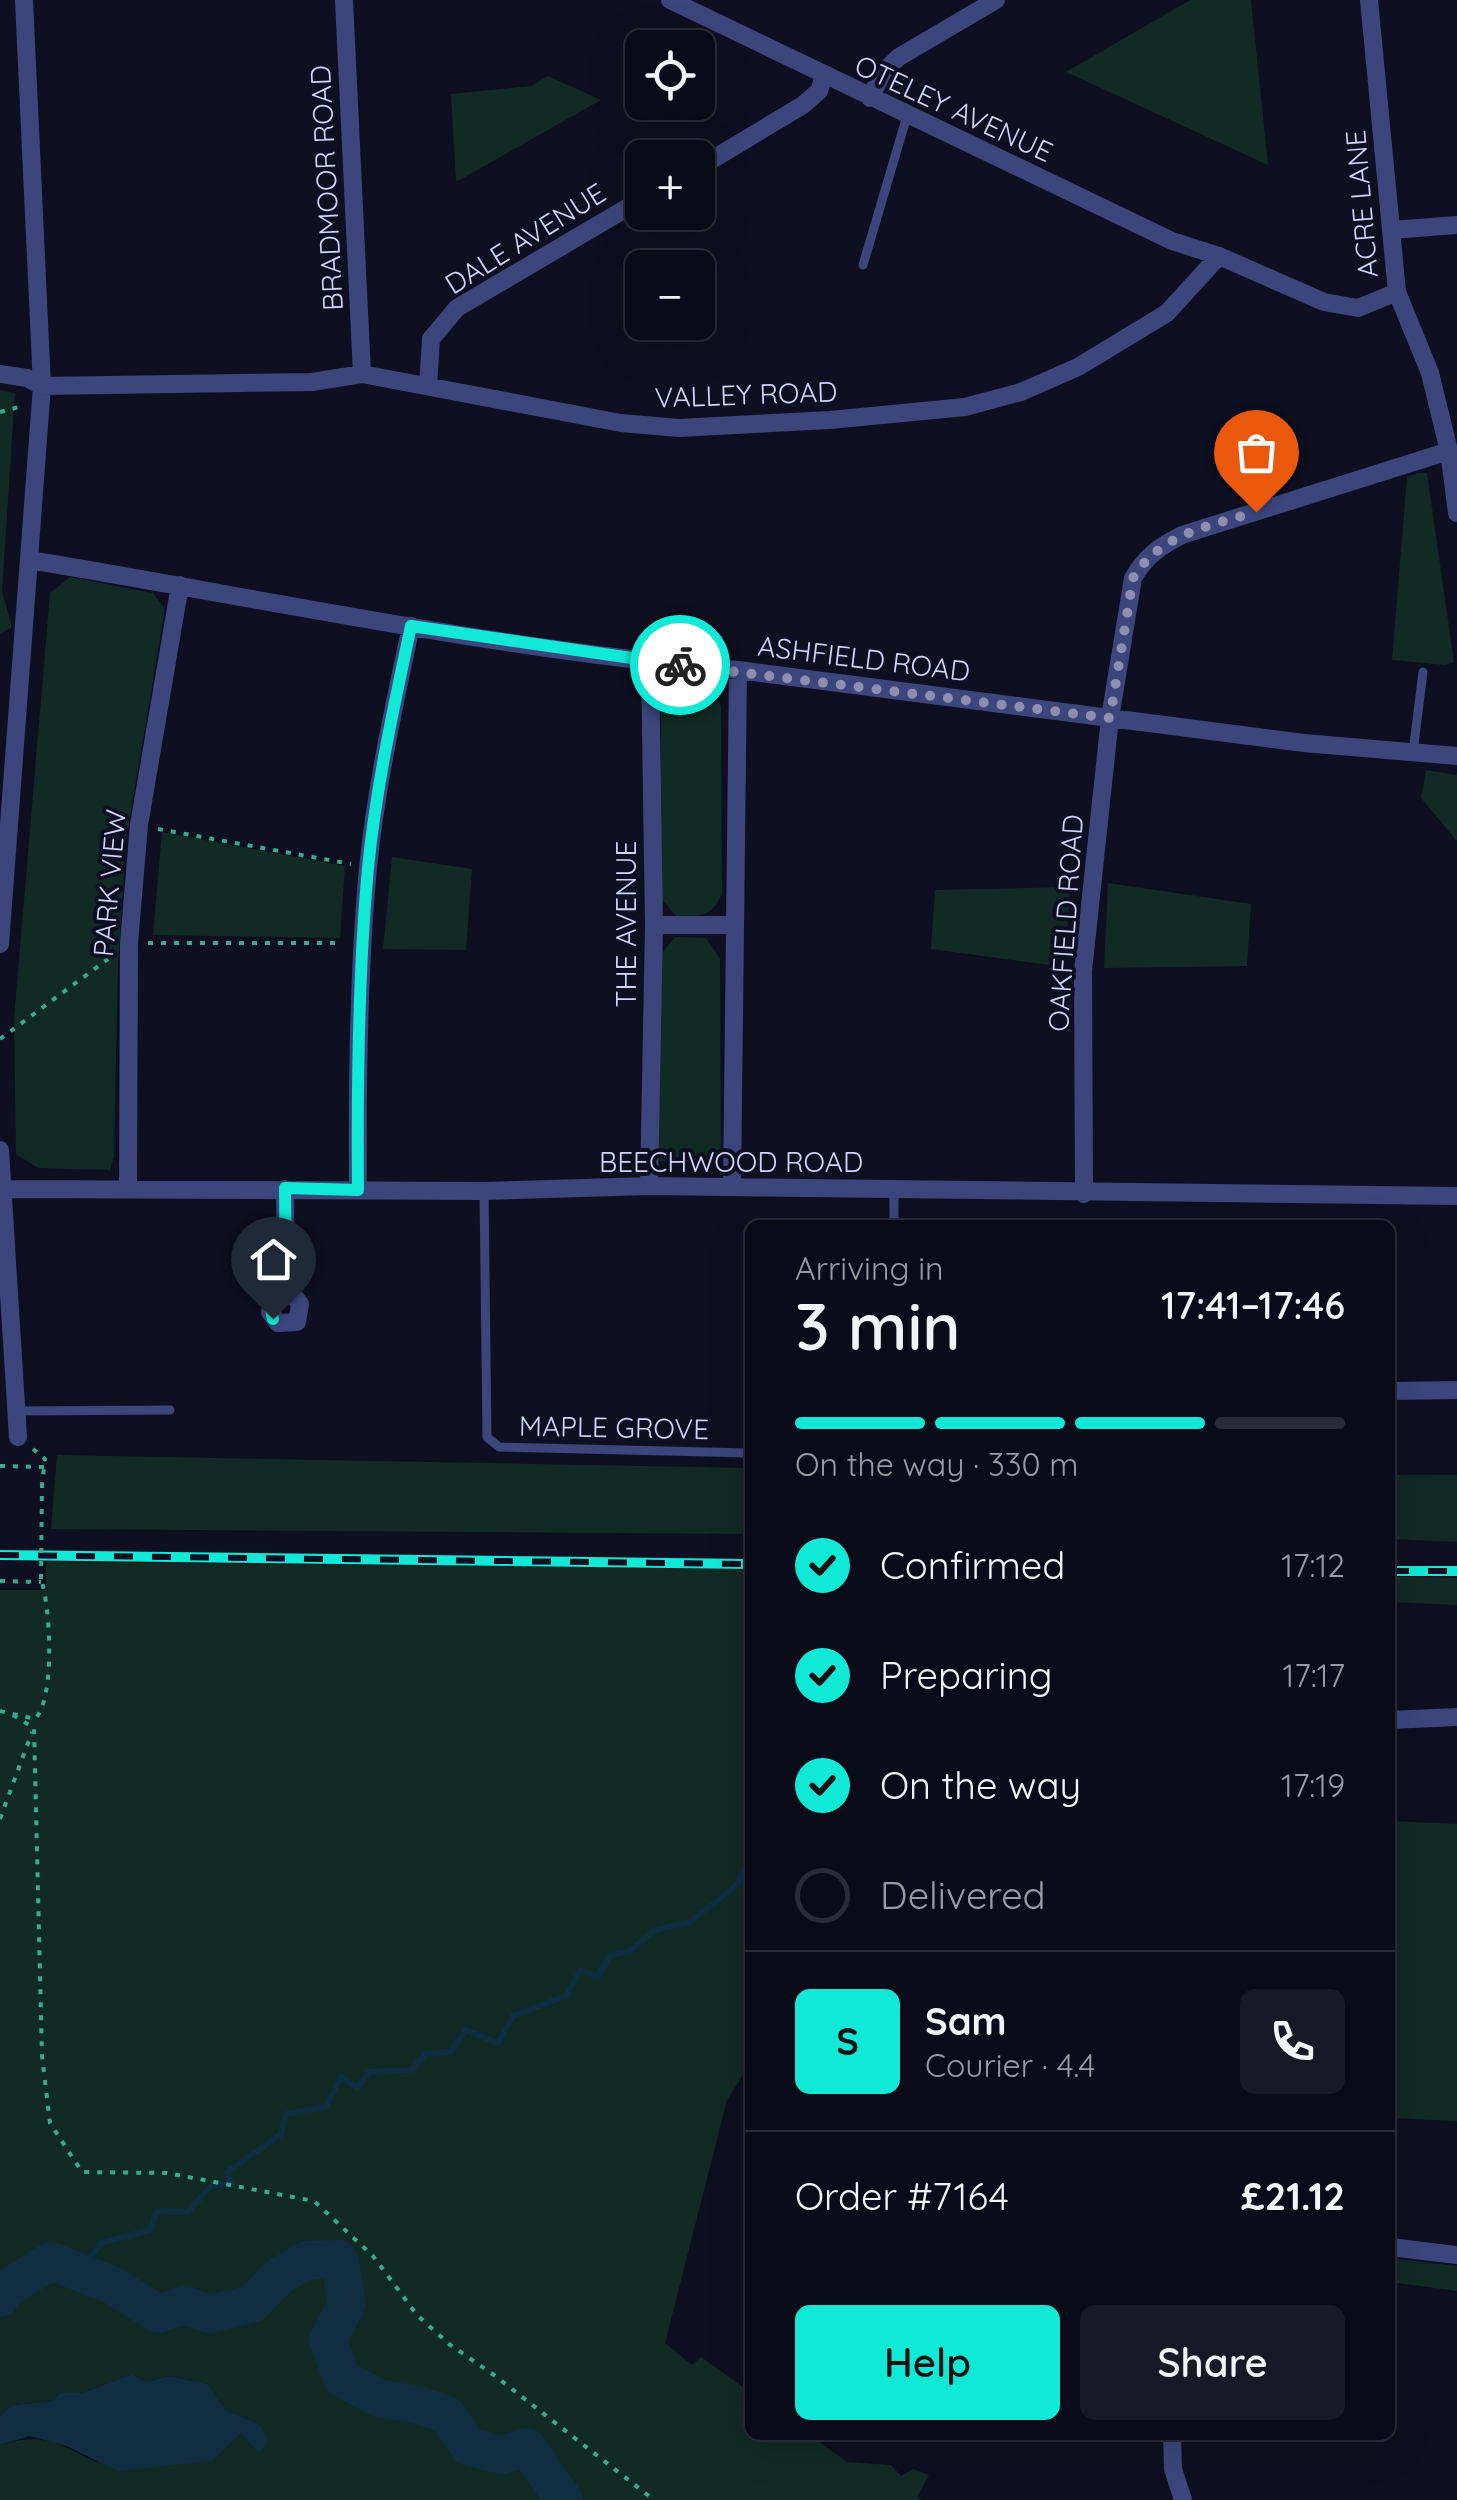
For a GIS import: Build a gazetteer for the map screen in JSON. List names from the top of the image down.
{
  "streets": {
    "street": [
      "OTELEY AVENUE",
      "BRADMOOR ROAD",
      "ACRE LANE",
      "DALE AVENUE",
      "VALLEY ROAD",
      "ASHFIELD ROAD",
      "PARK VIEW",
      "OAKFIELD ROAD",
      "THE AVENUE",
      "BEECHWOOD ROAD"
    ],
    "lane": ["MAPLE GROVE"]
  },
  "crossings": [
    ["OTELEY AVENUE", "VALLEY ROAD"],
    ["BRADMOOR ROAD", "VALLEY ROAD"],
    ["ACRE LANE", "OAKFIELD ROAD"],
    ["DALE AVENUE", "VALLEY ROAD"],
    ["ASHFIELD ROAD", "PARK VIEW"],
    ["ASHFIELD ROAD", "OAKFIELD ROAD"],
    ["ASHFIELD ROAD", "THE AVENUE"],
    ["PARK VIEW", "BEECHWOOD ROAD"],
    ["OAKFIELD ROAD", "BEECHWOOD ROAD"],
    ["THE AVENUE", "BEECHWOOD ROAD"],
    ["BEECHWOOD ROAD", "MAPLE GROVE"]
  ],
  "page": {
    "map_buttons": ["+", "−"],
    "heading": ["3 min", "Arriving in", "17:41–17:46"],
    "panel": [
      "Sam",
      "Courier · 4.4",
      "Order #7164",
      "£21.12"
    ],
    "bar": "On the way · 330 m",
    "list": [
      ["Confirmed", "17:12"],
      ["Preparing", "17:17"],
      ["On the way", "17:19"],
      "Delivered"
    ],
    "round": "S",
    "buttons": ["Help", "Share"]
  }
}
